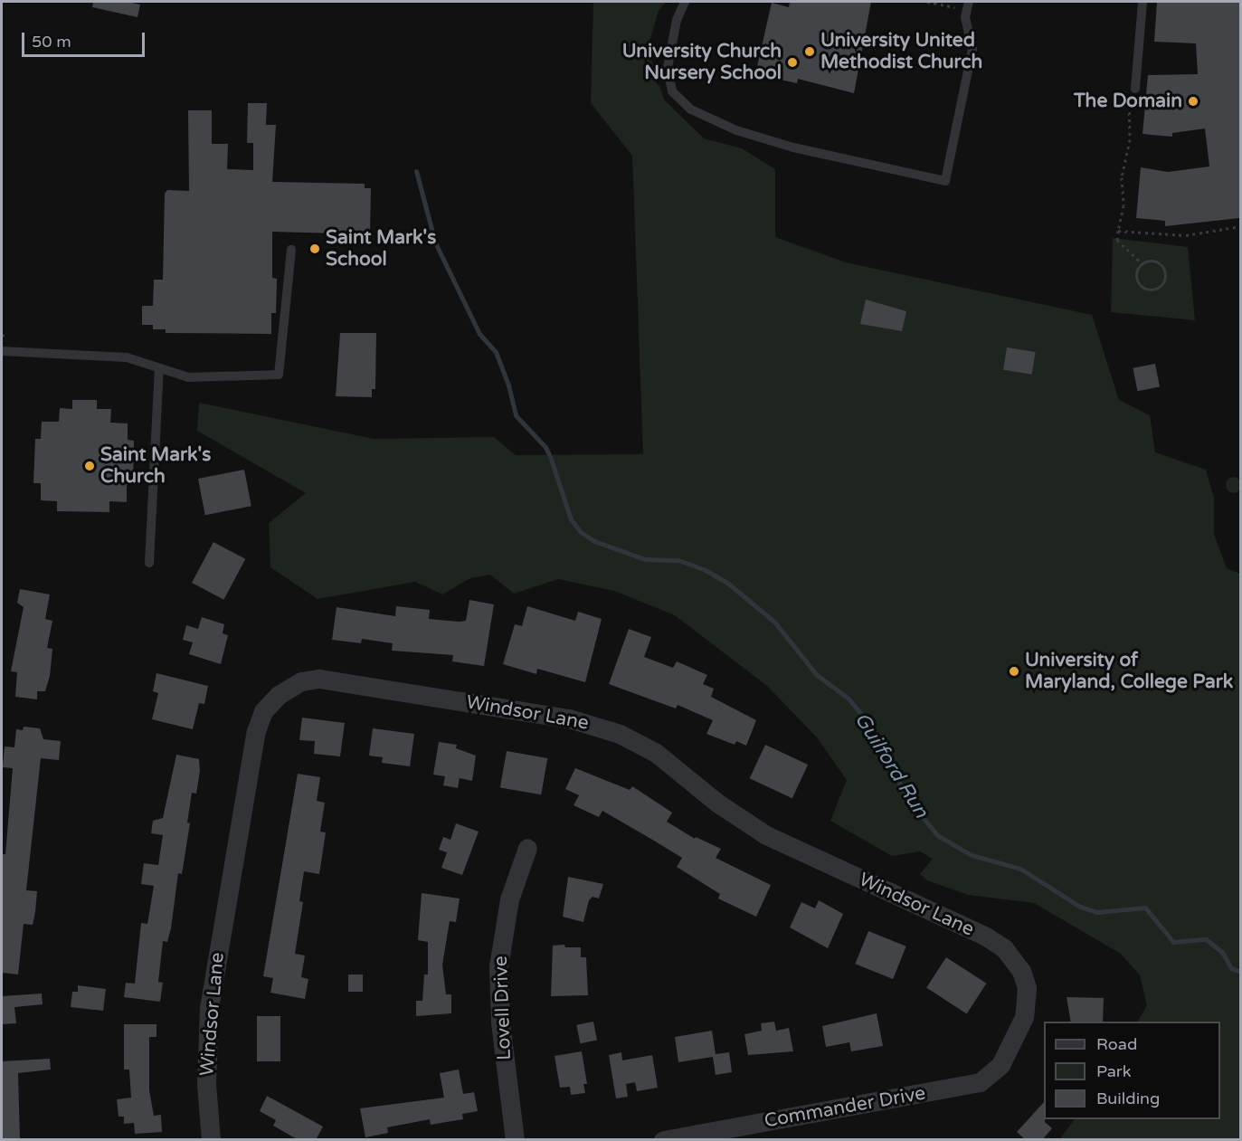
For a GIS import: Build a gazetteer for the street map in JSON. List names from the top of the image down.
{
  "streets": {
    "street": ["Windsor Lane", "Lovell Drive", "Commander Drive"]
  },
  "crossings": [
    ["Windsor Lane", "Commander Drive"]
  ],
  "water": ["Guilford Run"],
  "places": [
    "University United Methodist Church",
    "University Church Nursery School",
    "The Domain",
    "Saint Mark's School",
    "Saint Mark's Church",
    "University of Maryland, College Park"
  ],
  "legend": ["Road", "Park", "Building"],
  "scale_bar": "50 m"
}
